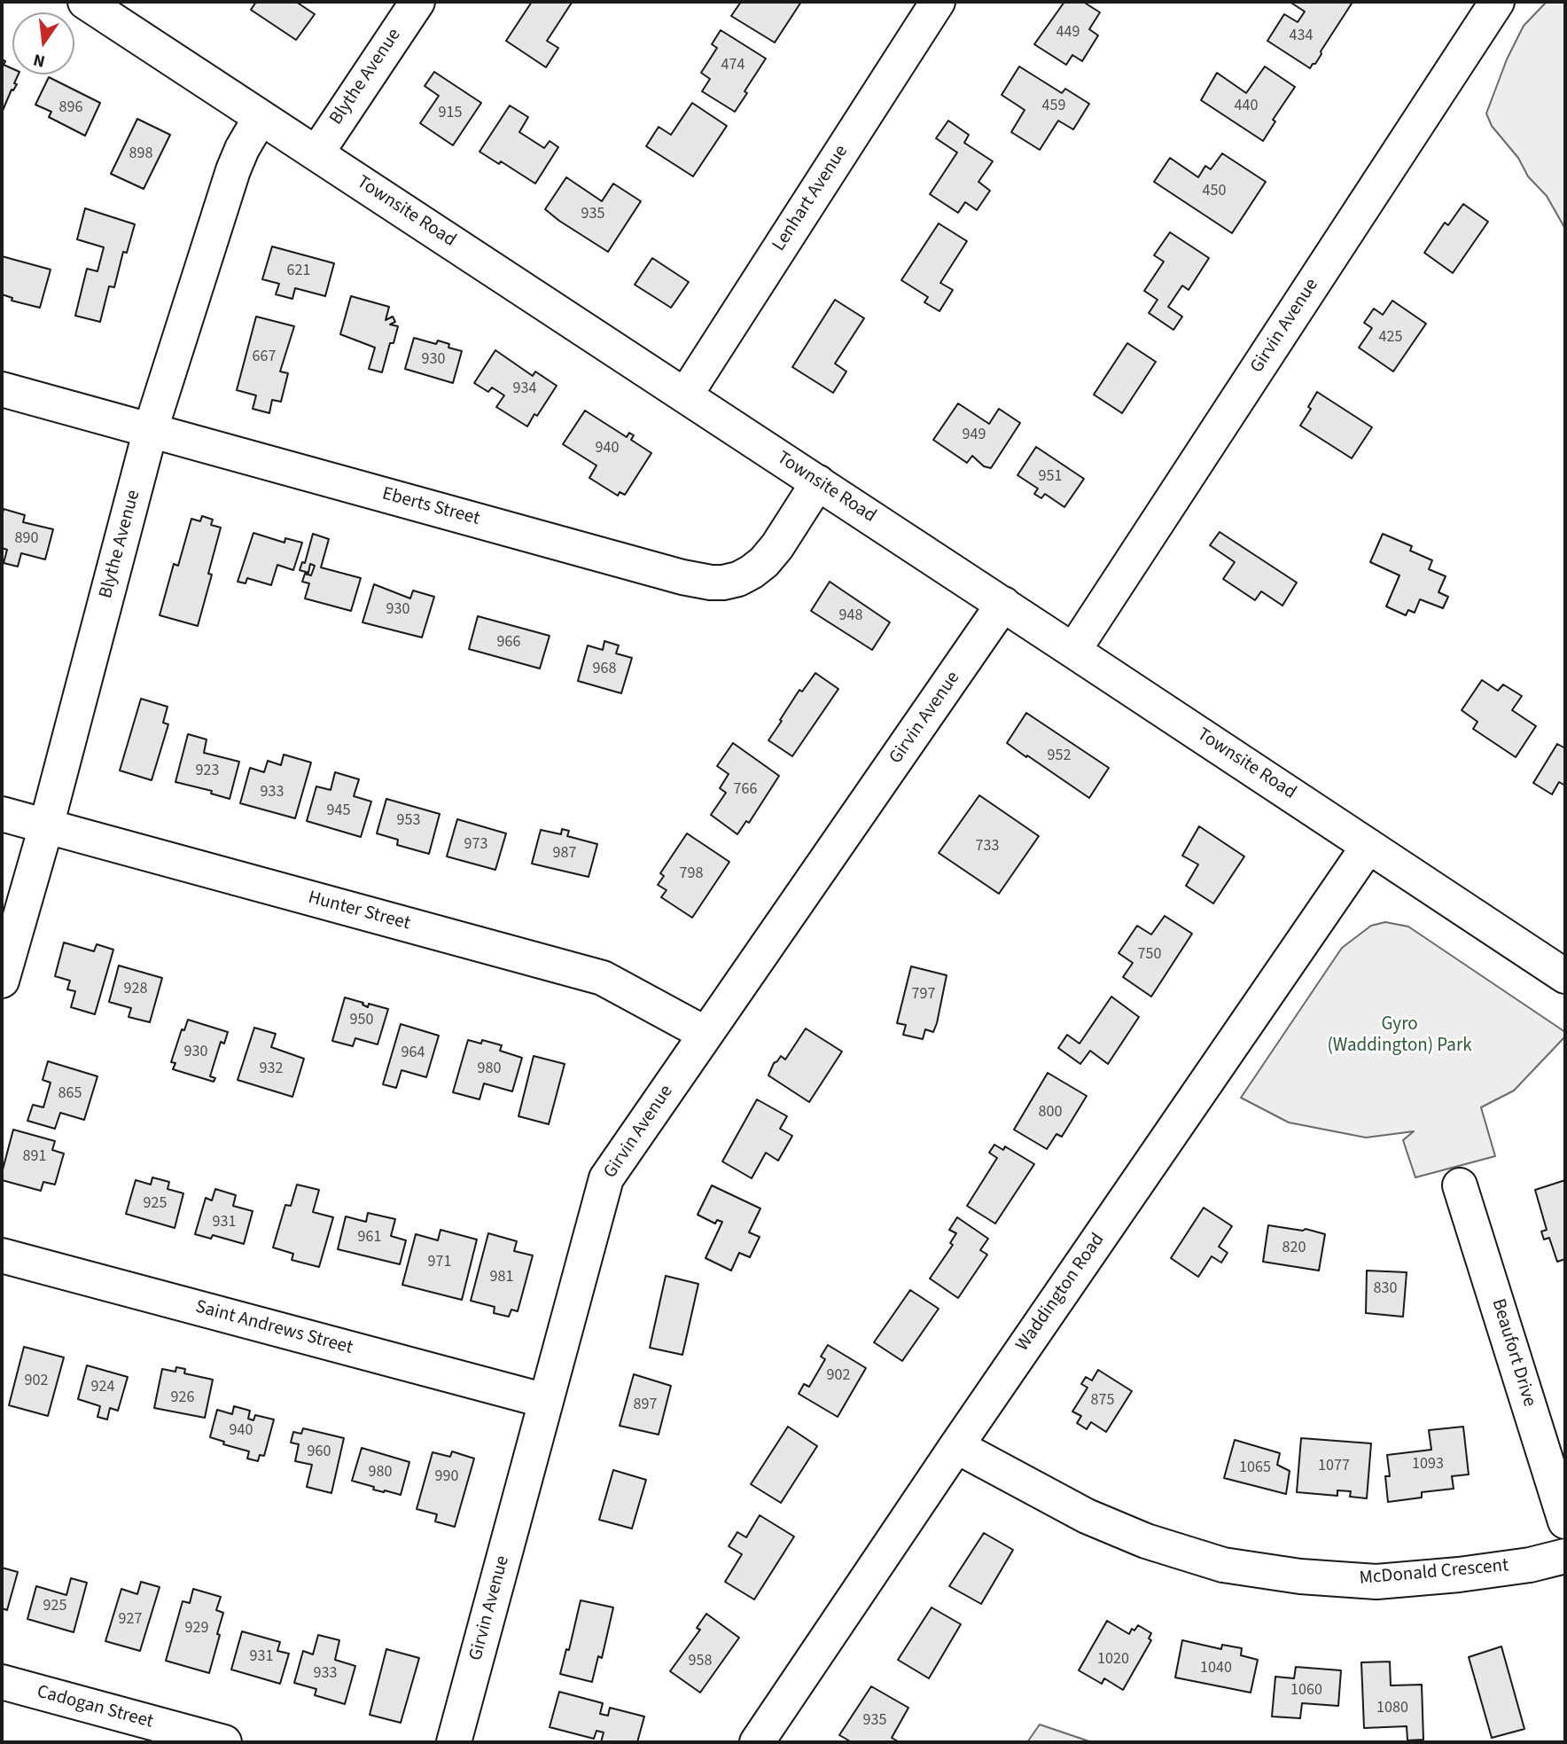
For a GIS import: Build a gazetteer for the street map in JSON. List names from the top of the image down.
{
  "streets": {
    "street": [
      "Blythe Avenue",
      "Lenhart Avenue",
      "Townsite Road",
      "Girvin Avenue",
      "Eberts Street",
      "Hunter Street",
      "Waddington Road",
      "Saint Andrews Street",
      "Beaufort Drive",
      "McDonald Crescent",
      "Cadogan Street"
    ]
  },
  "crossings": [
    ["Blythe Avenue", "Townsite Road"],
    ["Blythe Avenue", "Eberts Street"],
    ["Blythe Avenue", "Hunter Street"],
    ["Lenhart Avenue", "Townsite Road"],
    ["Townsite Road", "Girvin Avenue"],
    ["Townsite Road", "Eberts Street"],
    ["Townsite Road", "Waddington Road"],
    ["Girvin Avenue", "Hunter Street"],
    ["Girvin Avenue", "Saint Andrews Street"],
    ["Waddington Road", "McDonald Crescent"]
  ],
  "parks": ["Gyro (Waddington) Park"],
  "house_numbers": [
    "449",
    "434",
    "474",
    "459",
    "440",
    "896",
    "915",
    "898",
    "450",
    "935",
    "621",
    "425",
    "667",
    "930",
    "934",
    "949",
    "940",
    "951",
    "890",
    "930",
    "948",
    "966",
    "968",
    "952",
    "923",
    "766",
    "933",
    "945",
    "953",
    "973",
    "733",
    "987",
    "798",
    "750",
    "928",
    "797",
    "950",
    "930",
    "964",
    "932",
    "980",
    "865",
    "800",
    "891",
    "925",
    "931",
    "961",
    "820",
    "971",
    "981",
    "830",
    "902",
    "902",
    "924",
    "926",
    "875",
    "897",
    "940",
    "960",
    "1093",
    "1077",
    "1065",
    "980",
    "990",
    "925",
    "927",
    "929",
    "931",
    "1020",
    "958",
    "1040",
    "933",
    "1060",
    "1080",
    "935"
  ],
  "north": "bottom"
}
